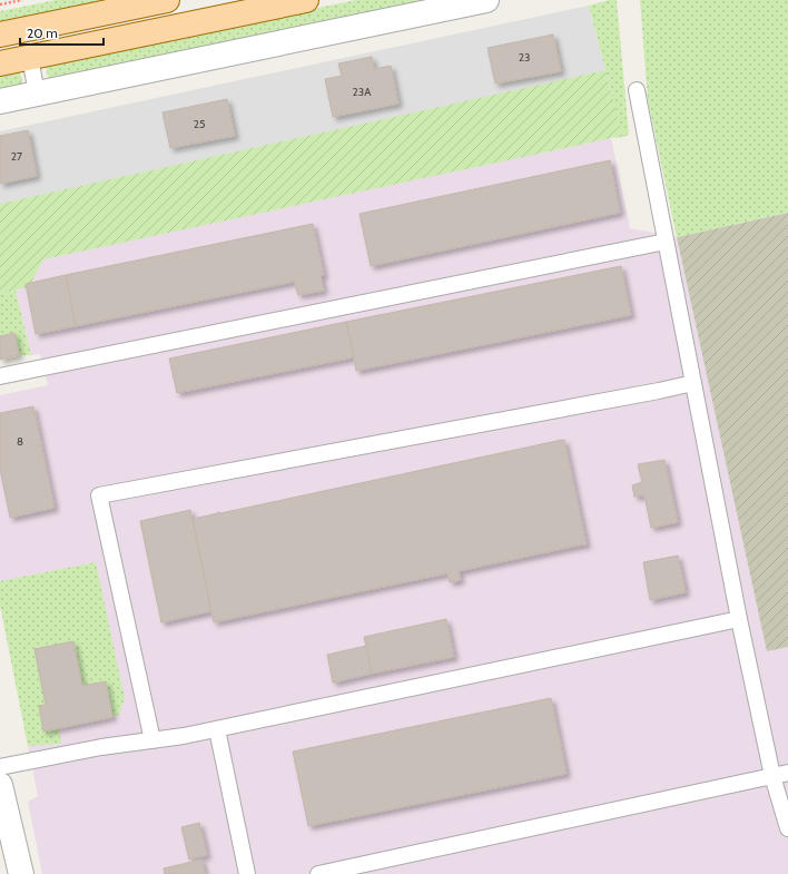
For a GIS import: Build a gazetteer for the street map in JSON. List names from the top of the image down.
{
  "house_numbers": [
    "23",
    "23A",
    "25",
    "27",
    "8"
  ],
  "scale_bar": "20 m"
}
